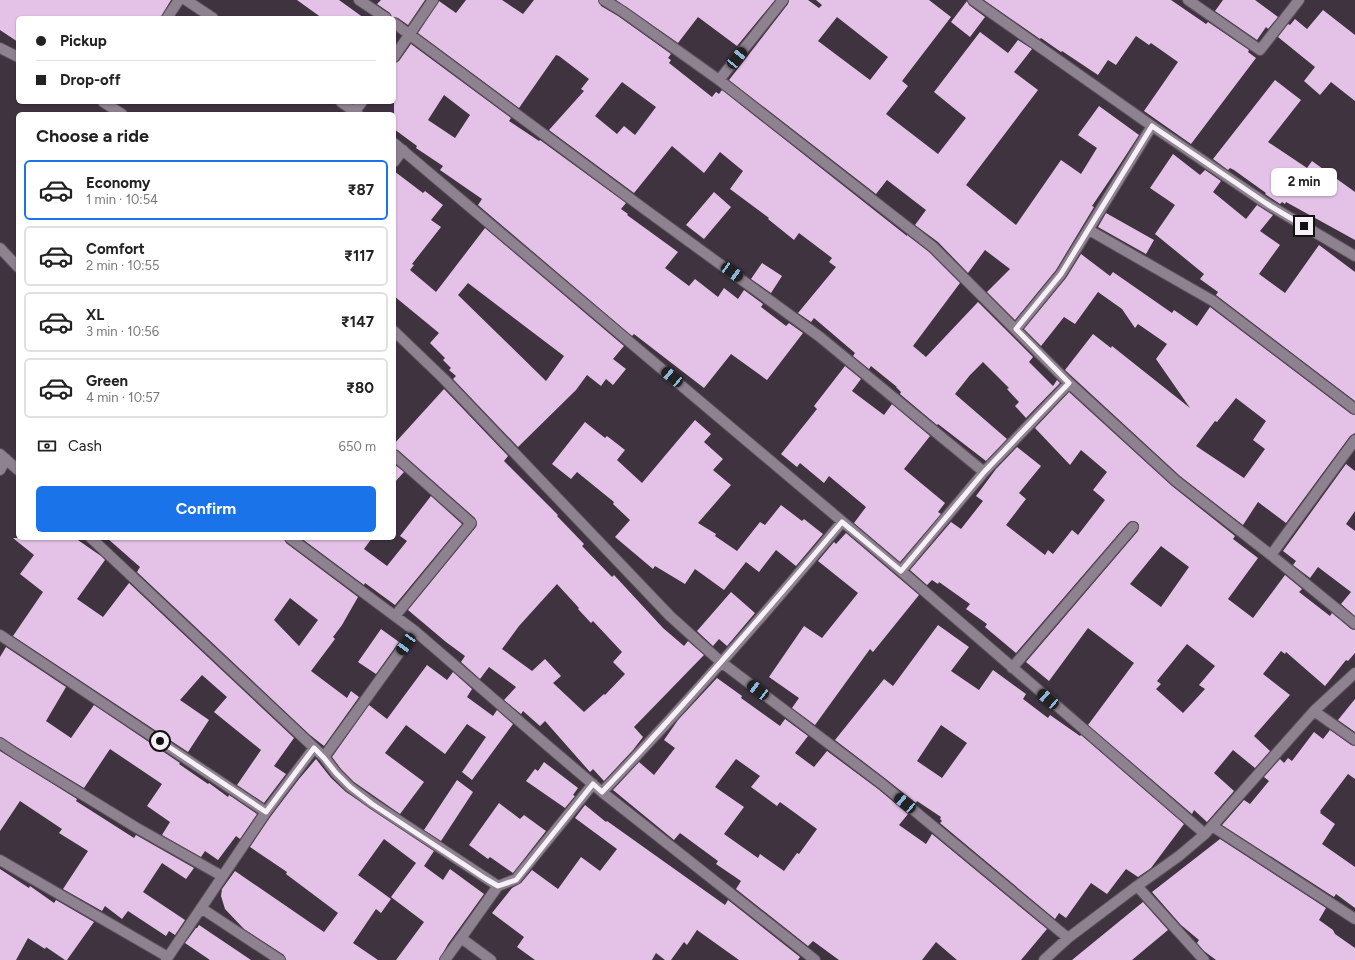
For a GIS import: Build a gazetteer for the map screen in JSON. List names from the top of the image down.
{
  "page": {
    "banner": ["Pickup", "Drop-off"],
    "heading": "Choose a ride",
    "list": [
      {
        "name": "Economy",
        "note": "1 min · 10:54",
        "value": "₹87"
      },
      {
        "name": "Comfort",
        "note": "2 min · 10:55",
        "value": "₹117"
      },
      {
        "name": "XL",
        "note": "3 min · 10:56",
        "value": "₹147"
      },
      {
        "name": "Green",
        "note": "4 min · 10:57",
        "value": "₹80"
      }
    ],
    "bubble": "2 min",
    "pay": ["Cash", "650 m"],
    "buttons": "Confirm"
  }
}
